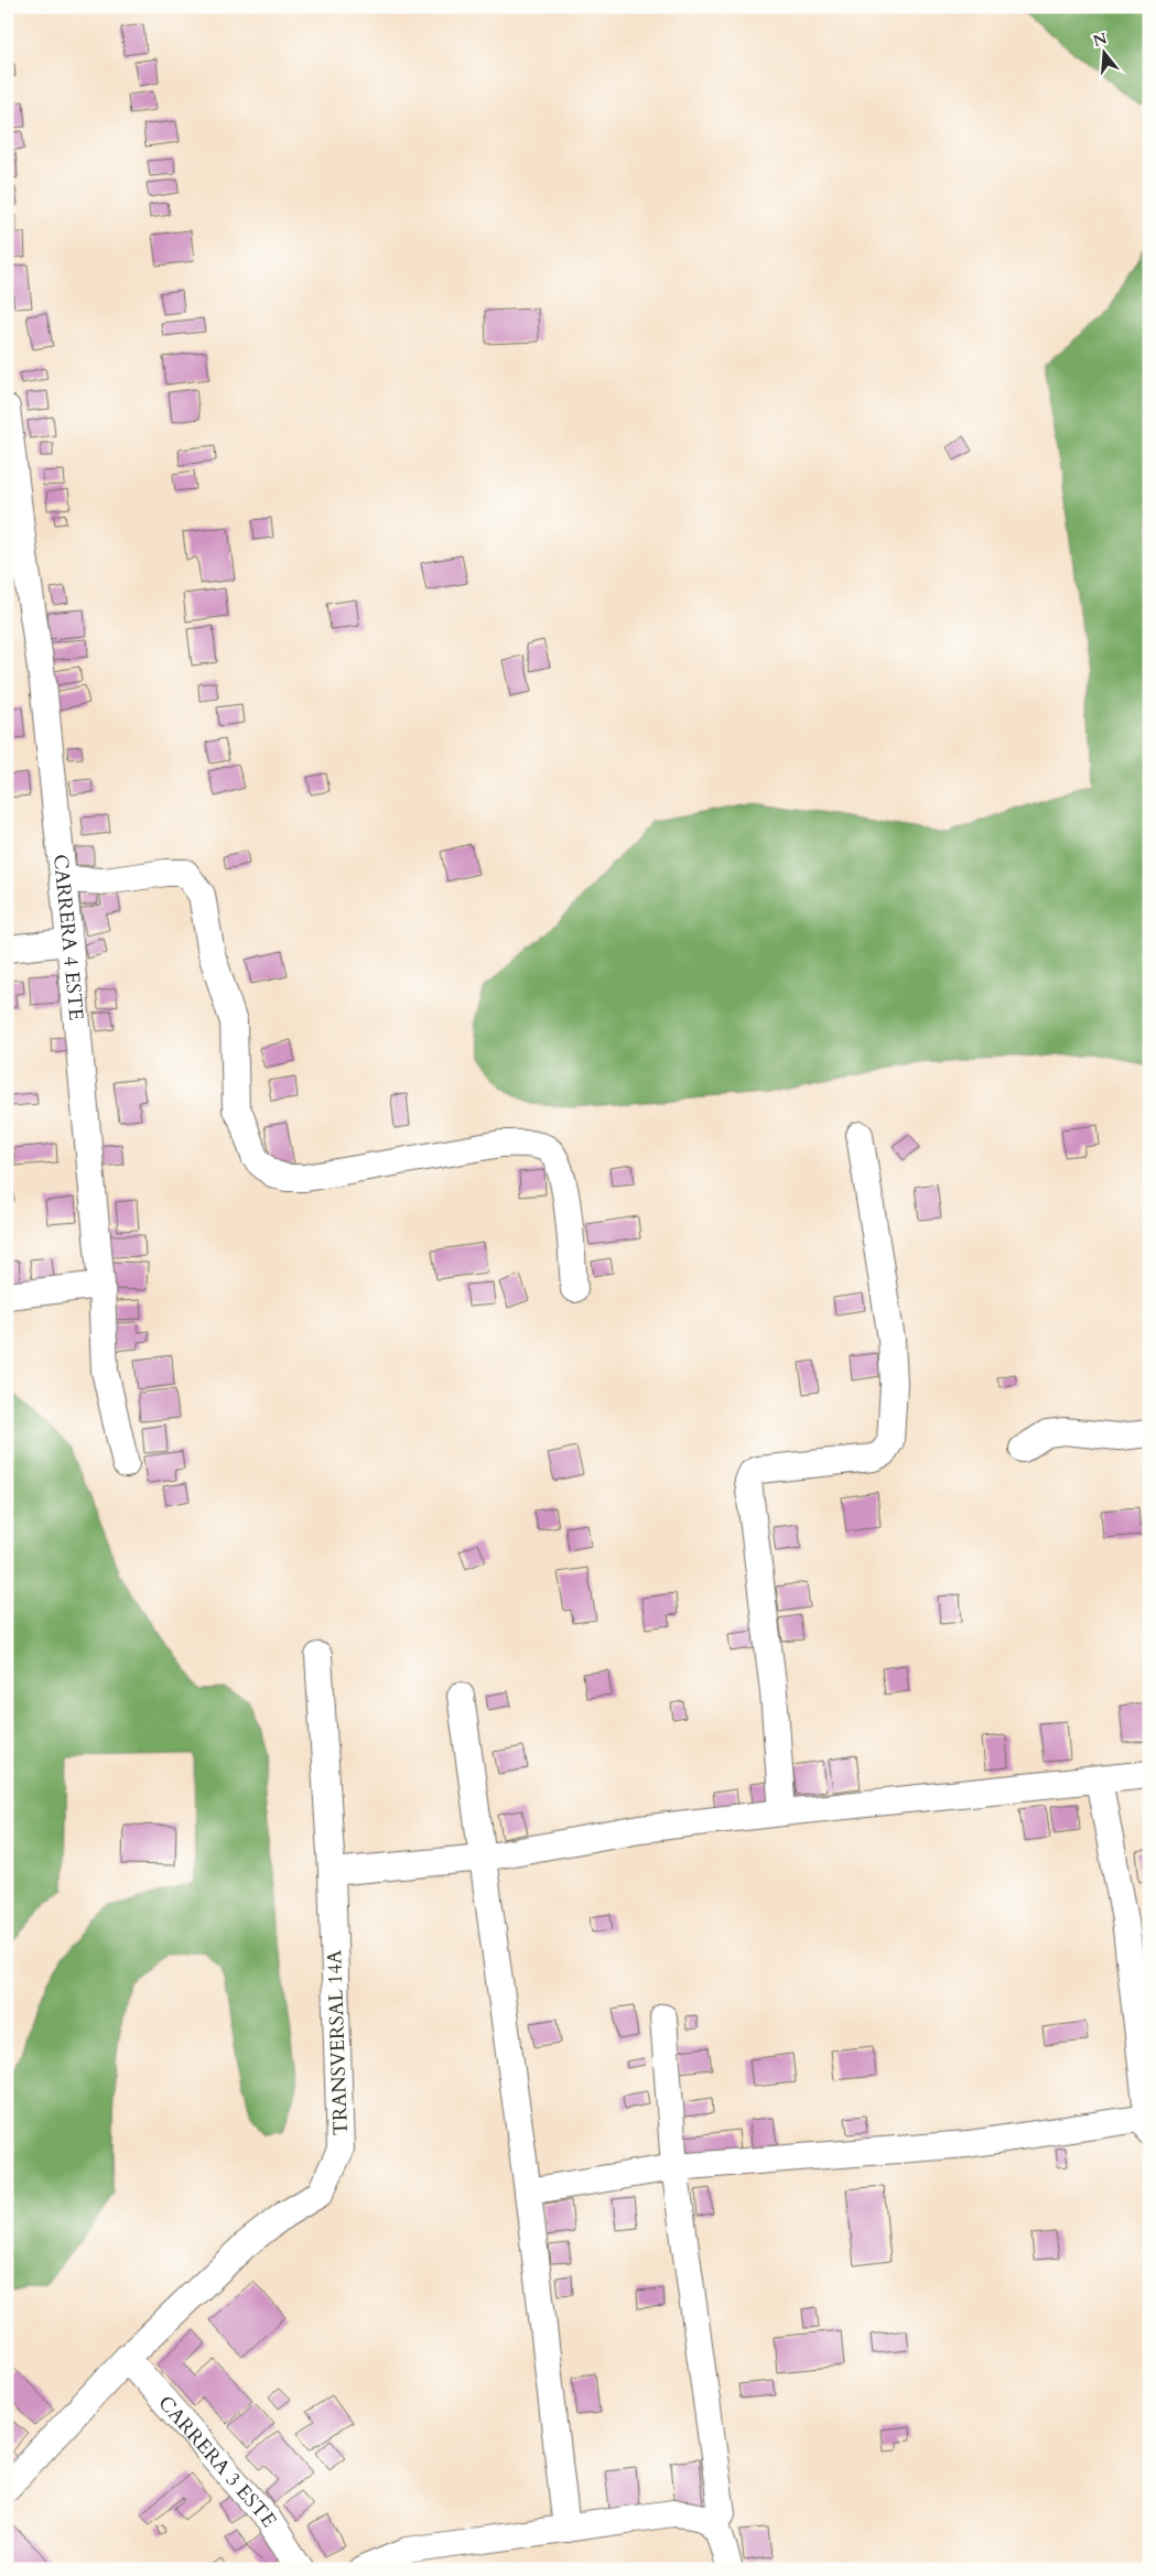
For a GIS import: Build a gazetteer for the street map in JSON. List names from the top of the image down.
{
  "streets": {
    "street": ["CARRERA 4 ESTE", "TRANSVERSAL 14A", "CARRERA 3 ESTE"]
  },
  "crossings": [
    ["TRANSVERSAL 14A", "CARRERA 3 ESTE"]
  ],
  "north": "top"
}
